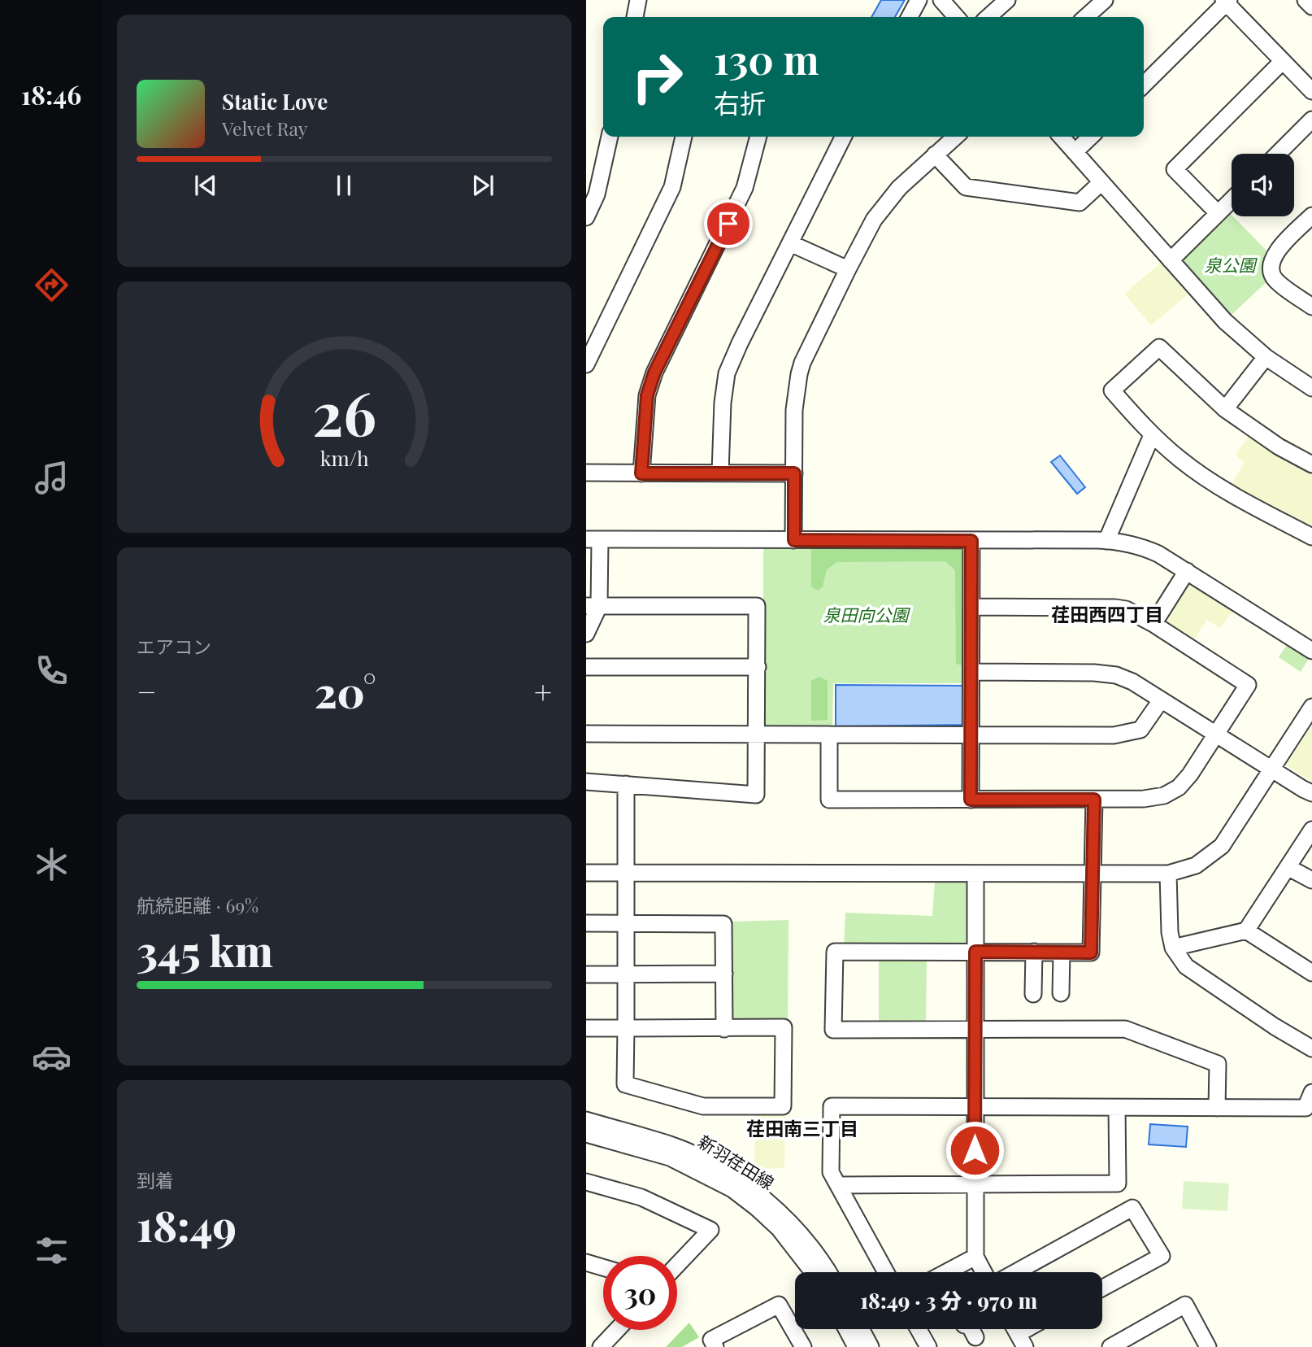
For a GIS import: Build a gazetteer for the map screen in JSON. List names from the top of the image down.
{
  "streets": {
    "street": ["新羽荏田線"]
  },
  "districts": ["荏田西四丁目", "荏田南三丁目"],
  "parks": ["泉公園", "泉田向公園"],
  "page": {
    "tabs": "18:46",
    "turn": ["130 m", "右折"],
    "song": ["Static Love", "Velvet Ray"],
    "tile": [
      "エアコン",
      ["航続距離 · 69%", "345 km"],
      ["到着", "18:49"]
    ],
    "heat": ["−", "20°", "+"],
    "limit": "30",
    "trip": "18:49 · 3 分 · 970 m",
    "gauge": ["26", "km/h"]
  }
}
